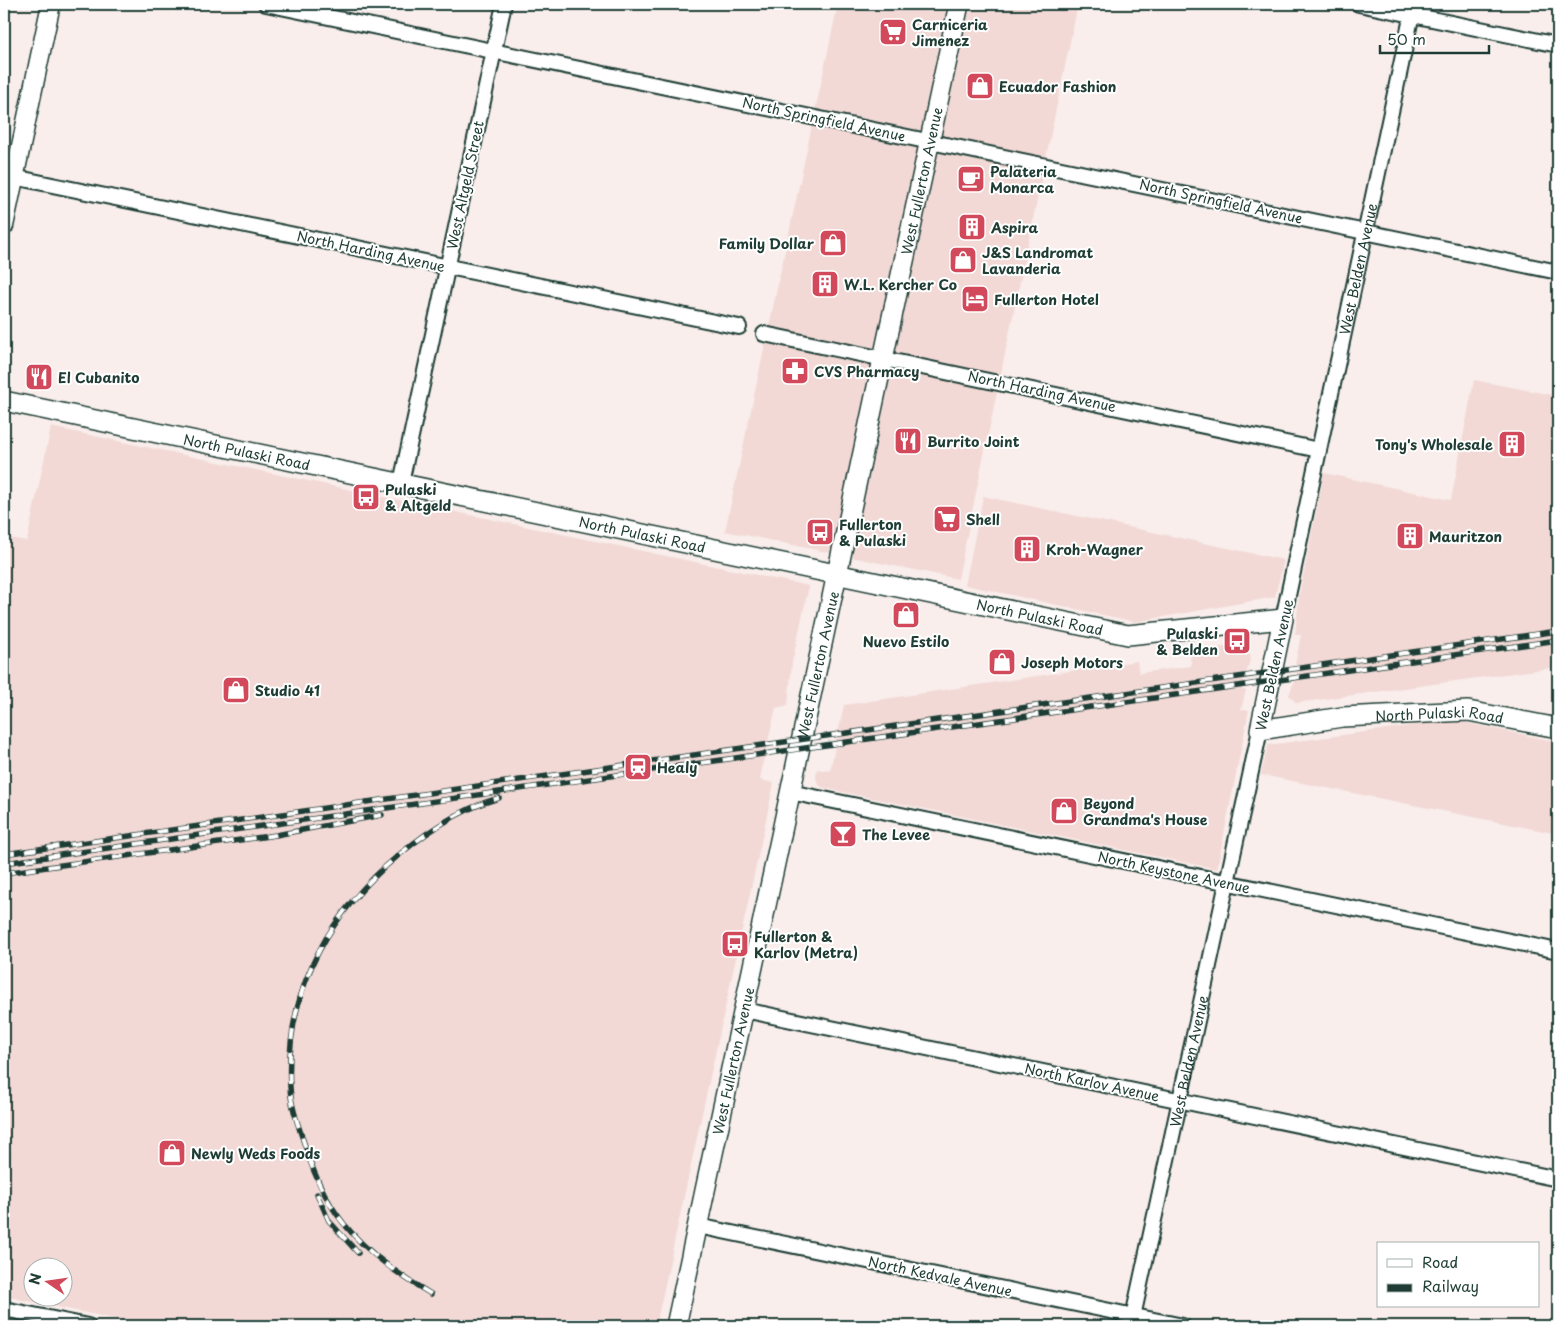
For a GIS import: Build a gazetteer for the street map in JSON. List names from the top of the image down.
{
  "streets": {
    "main road": ["West Fullerton Avenue", "West Belden Avenue", "North Pulaski Road"],
    "street": [
      "North Springfield Avenue",
      "West Altgeld Street",
      "North Harding Avenue",
      "North Keystone Avenue",
      "North Karlov Avenue",
      "North Kedvale Avenue"
    ]
  },
  "crossings": [
    ["North Springfield Avenue", "West Fullerton Avenue"],
    ["North Springfield Avenue", "West Altgeld Street"],
    ["North Springfield Avenue", "West Belden Avenue"],
    ["West Fullerton Avenue", "North Harding Avenue"],
    ["West Fullerton Avenue", "North Pulaski Road"],
    ["West Fullerton Avenue", "North Keystone Avenue"],
    ["West Fullerton Avenue", "North Karlov Avenue"],
    ["West Fullerton Avenue", "North Kedvale Avenue"],
    ["West Altgeld Street", "North Harding Avenue"],
    ["West Altgeld Street", "North Pulaski Road"],
    ["North Harding Avenue", "West Belden Avenue"],
    ["West Belden Avenue", "North Pulaski Road"],
    ["West Belden Avenue", "North Keystone Avenue"],
    ["West Belden Avenue", "North Karlov Avenue"],
    ["West Belden Avenue", "North Kedvale Avenue"]
  ],
  "places": {
    "supermarket": ["Carniceria Jimenez", "Shell"],
    "shop": [
      "Ecuador Fashion",
      "Family Dollar",
      "J&S Landromat Lavanderia",
      "Nuevo Estilo",
      "Joseph Motors",
      "Studio 41",
      "Beyond Grandma's House",
      "Newly Weds Foods"
    ],
    "cafe": ["Palateria Monarca"],
    "building": [
      "Aspira",
      "W.L. Kercher Co",
      "Tony's Wholesale",
      "Mauritzon",
      "Kroh-Wagner"
    ],
    "hotel": ["Fullerton Hotel"],
    "pharmacy": ["CVS Pharmacy"],
    "restaurant": ["El Cubanito", "Burrito Joint"],
    "bus stop": [
      "Pulaski & Altgeld",
      "Fullerton & Pulaski",
      "Pulaski & Belden",
      "Fullerton & Karlov (Metra)"
    ],
    "station": ["Healy"],
    "bar": ["The Levee"]
  },
  "legend": ["Road", "Railway"],
  "scale_bar": "50 m",
  "north": "left"
}
